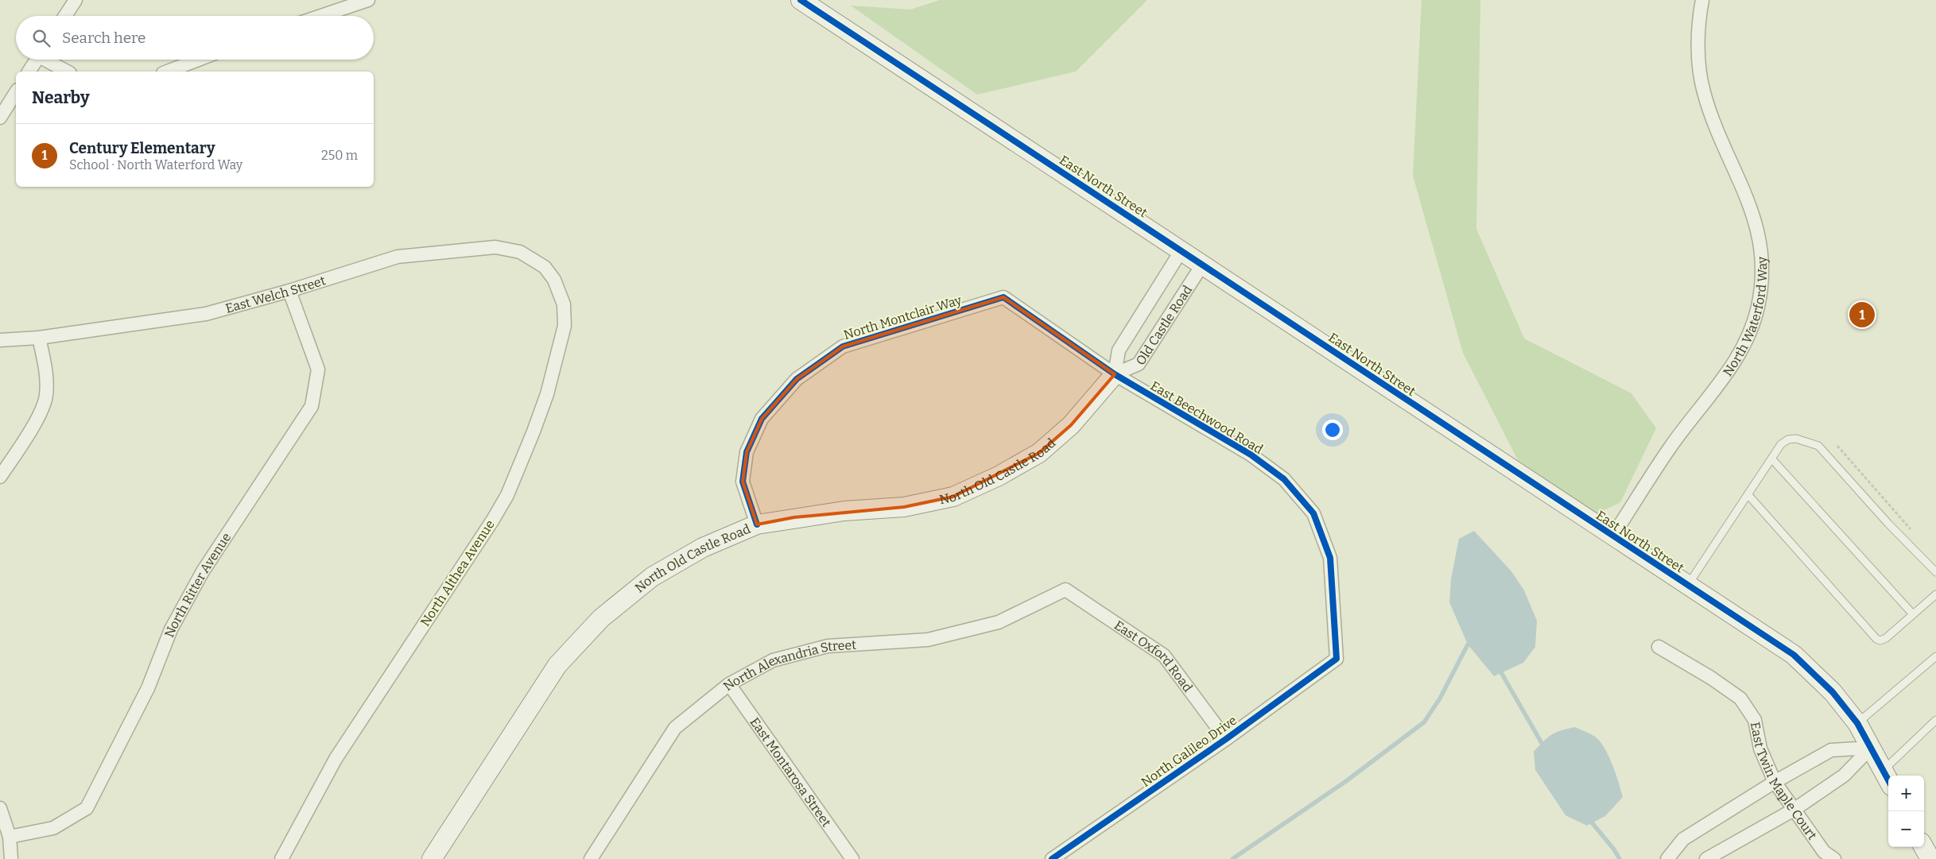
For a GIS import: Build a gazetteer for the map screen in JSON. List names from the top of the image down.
{
  "streets": {
    "street": [
      "East North Street",
      "East Welch Street",
      "North Waterford Way",
      "North Montclair Way",
      "Old Castle Road",
      "East Beechwood Road",
      "North Old Castle Road",
      "North Althea Avenue",
      "North Ritter Avenue",
      "East Oxford Road",
      "North Alexandria Street",
      "North Galileo Drive",
      "East Montarosa Street",
      "East Twin Maple Court"
    ]
  },
  "crossings": [
    ["East North Street", "North Waterford Way"],
    ["East North Street", "Old Castle Road"],
    ["East Welch Street", "North Althea Avenue"],
    ["East Welch Street", "North Ritter Avenue"],
    ["North Montclair Way", "Old Castle Road"],
    ["North Montclair Way", "East Beechwood Road"],
    ["North Montclair Way", "North Old Castle Road"],
    ["Old Castle Road", "East Beechwood Road"],
    ["Old Castle Road", "North Old Castle Road"],
    ["East Beechwood Road", "North Old Castle Road"],
    ["East Beechwood Road", "North Galileo Drive"],
    ["East Oxford Road", "North Alexandria Street"],
    ["East Oxford Road", "North Galileo Drive"],
    ["North Alexandria Street", "East Montarosa Street"]
  ],
  "page": {
    "search": "Search here",
    "heading": "Nearby",
    "list": [
      {
        "mark": "1",
        "name": "Century Elementary",
        "note": "School · North Waterford Way",
        "value": "250 m"
      }
    ],
    "pins": "1",
    "map_buttons": ["+", "−"]
  }
}
